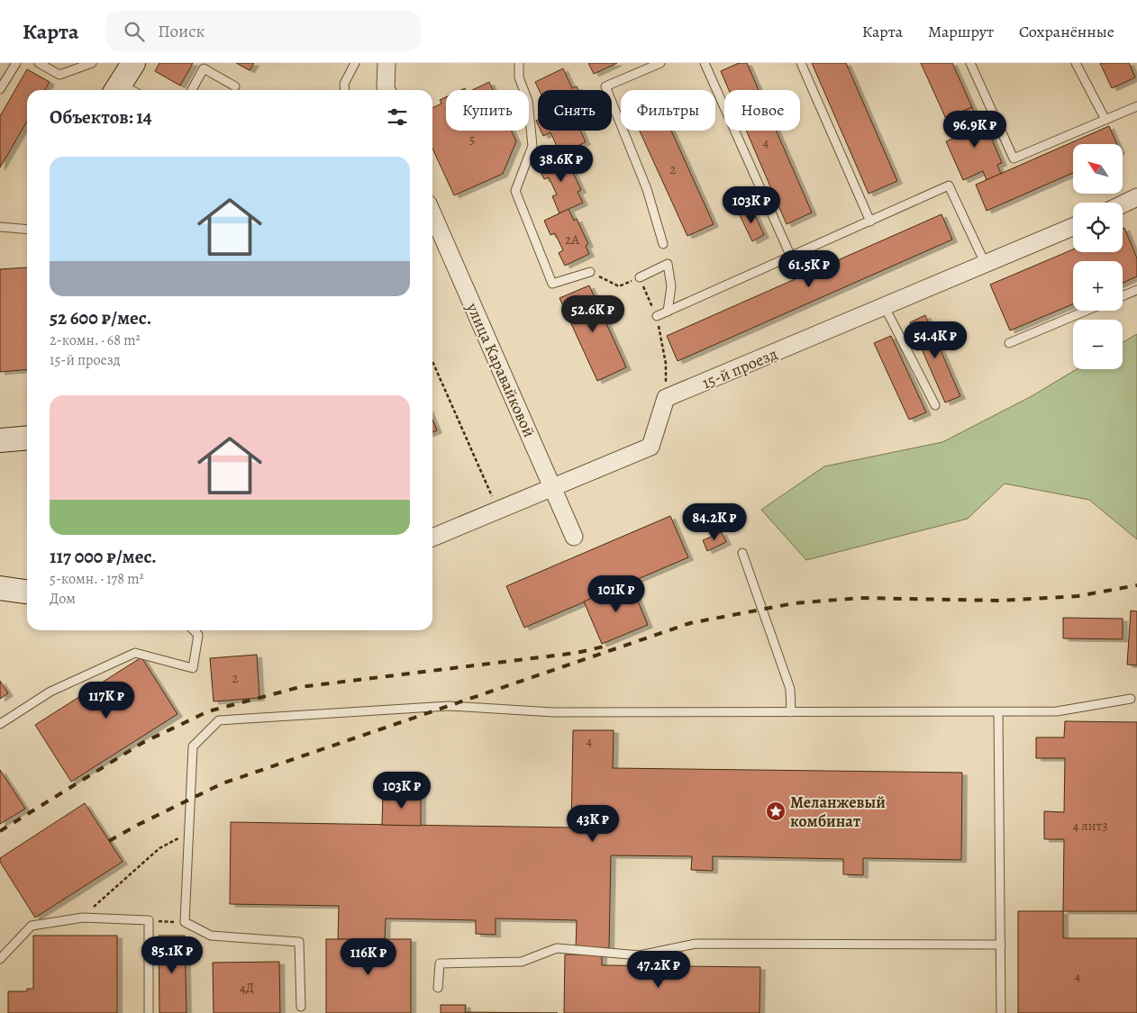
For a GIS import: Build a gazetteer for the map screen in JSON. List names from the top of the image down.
{
  "streets": {
    "street": ["15-й проезд", "улица Каравайковой"]
  },
  "places": {
    "place": ["Меланжевый комбинат"]
  },
  "house_numbers": [
    "5",
    "4",
    "2",
    "2А",
    "2",
    "4",
    "4 лит3",
    "4",
    "4Д"
  ],
  "north": "top left",
  "page": {
    "header": "Карта",
    "search": "Поиск",
    "nav": ["Карта", "Маршрут", "Сохранённые"],
    "chip": [
      "Купить",
      "Снять",
      "Фильтры",
      "Новое"
    ],
    "heading": "Объектов: 14",
    "price": [
      "96.9K ₽",
      "38.6K ₽",
      "103K ₽",
      "61.5K ₽",
      "52.6K ₽",
      "54.4K ₽",
      "84.2K ₽",
      "101K ₽",
      "117K ₽",
      "103K ₽",
      "43K ₽",
      "85.1K ₽",
      "116K ₽",
      "47.2K ₽"
    ],
    "map_buttons": ["+", "−"],
    "list": [
      {
        "name": "52 600 ₽/мес.",
        "note": "2-комн. · 68 m² · 15-й проезд"
      },
      {
        "name": "117 000 ₽/мес.",
        "note": "5-комн. · 178 m² · Дом"
      }
    ]
  }
}
